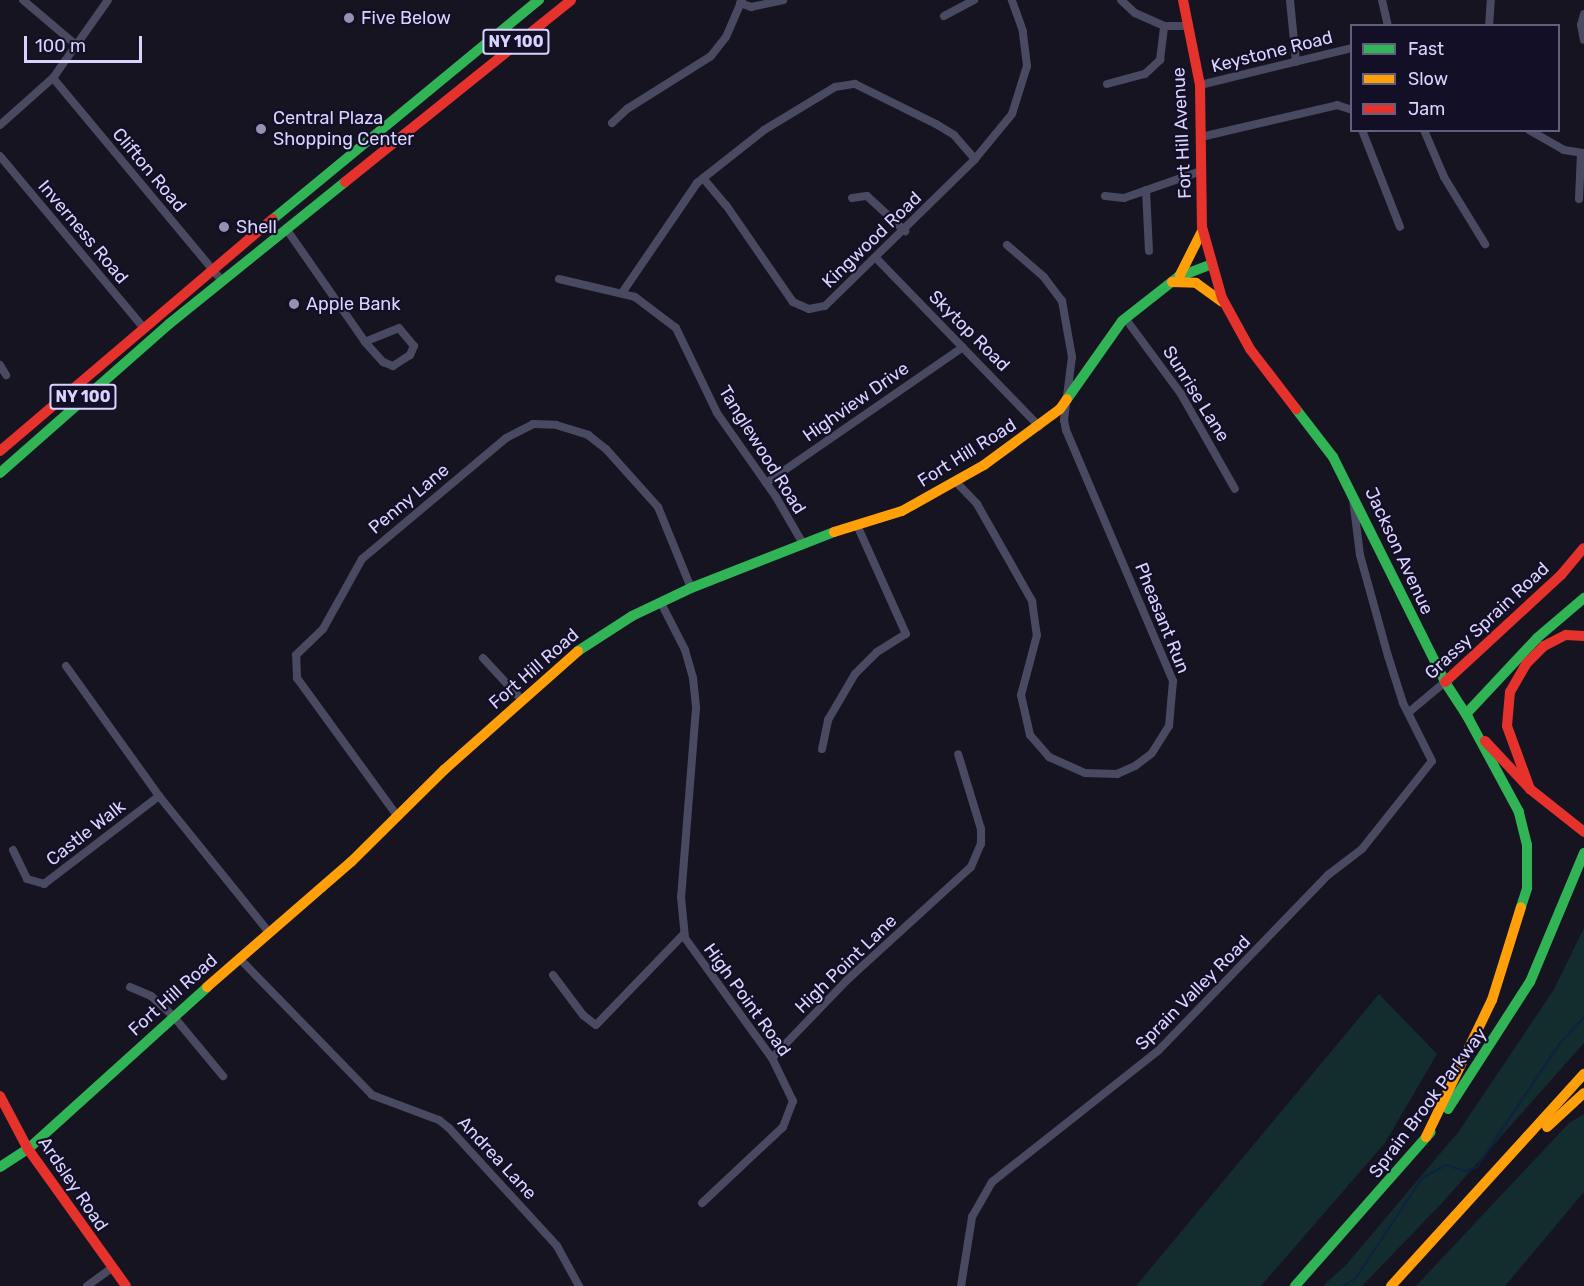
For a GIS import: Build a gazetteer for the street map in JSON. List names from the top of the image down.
{
  "streets": {
    "main road": [
      "NY 100",
      "Fort Hill Avenue",
      "Fort Hill Road",
      "Jackson Avenue",
      "Grassy Sprain Road",
      "Sprain Brook Parkway",
      "Ardsley Road"
    ],
    "street": [
      "Keystone Road",
      "Clifton Road",
      "Inverness Road",
      "Kingwood Road",
      "Skytop Road",
      "Sunrise Lane",
      "Highview Drive",
      "Tanglewood Road",
      "Penny Lane",
      "Pheasant Run",
      "Castle Walk",
      "High Point Lane",
      "Sprain Valley Road",
      "High Point Road",
      "Andrea Lane"
    ]
  },
  "crossings": [
    ["NY 100", "Clifton Road"],
    ["NY 100", "Inverness Road"],
    ["Keystone Road", "Fort Hill Avenue"],
    ["Fort Hill Avenue", "Fort Hill Road"],
    ["Fort Hill Avenue", "Jackson Avenue"],
    ["Kingwood Road", "Skytop Road"],
    ["Skytop Road", "Highview Drive"],
    ["Skytop Road", "Fort Hill Road"],
    ["Sunrise Lane", "Fort Hill Road"],
    ["Highview Drive", "Tanglewood Road"],
    ["Tanglewood Road", "Fort Hill Road"],
    ["Fort Hill Road", "Penny Lane"],
    ["Fort Hill Road", "Jackson Avenue"],
    ["Fort Hill Road", "Pheasant Run"],
    ["Fort Hill Road", "High Point Road"],
    ["Fort Hill Road", "Andrea Lane"],
    ["Fort Hill Road", "Ardsley Road"],
    ["Jackson Avenue", "Grassy Sprain Road"],
    ["Grassy Sprain Road", "Sprain Valley Road"],
    ["High Point Lane", "High Point Road"]
  ],
  "places": [
    "Five Below",
    "Central Plaza Shopping Center",
    "Shell",
    "Apple Bank"
  ],
  "legend": ["Fast", "Slow", "Jam"],
  "scale_bar": "100 m"
}
